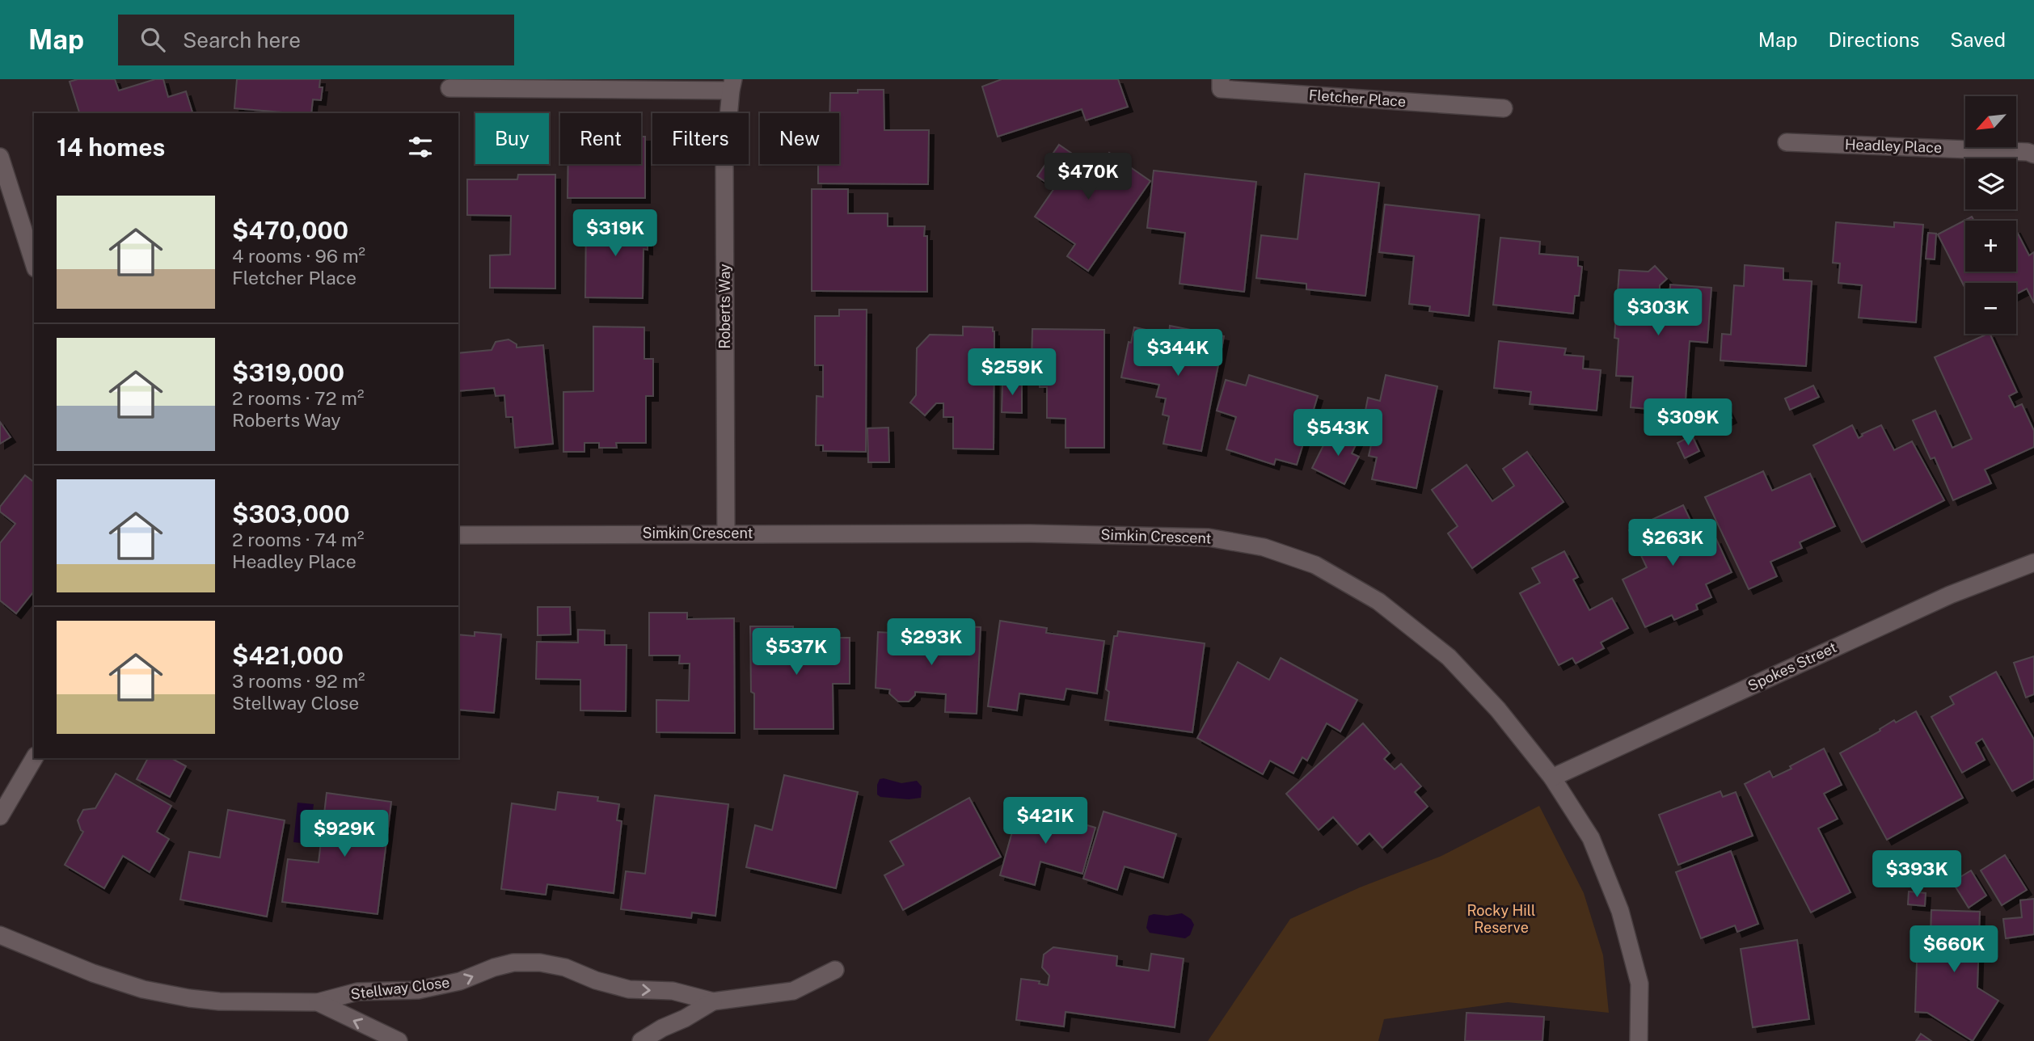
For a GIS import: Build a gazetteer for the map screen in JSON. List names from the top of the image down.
{
  "streets": {
    "street": [
      "Fletcher Place",
      "Headley Place",
      "Roberts Way",
      "Simkin Crescent",
      "Spokes Street",
      "Stellway Close"
    ]
  },
  "crossings": [
    ["Roberts Way", "Simkin Crescent"],
    ["Simkin Crescent", "Spokes Street"]
  ],
  "parks": ["Rocky Hill Reserve"],
  "north": "bottom left",
  "page": {
    "header": "Map",
    "search": "Search here",
    "nav": ["Map", "Directions", "Saved"],
    "map_buttons": ["+", "−"],
    "chip": [
      "Buy",
      "Rent",
      "Filters",
      "New"
    ],
    "heading": "14 homes",
    "price": [
      "$470K",
      "$319K",
      "$303K",
      "$344K",
      "$259K",
      "$309K",
      "$543K",
      "$263K",
      "$293K",
      "$537K",
      "$421K",
      "$929K",
      "$393K",
      "$660K"
    ],
    "list": [
      {
        "name": "$470,000",
        "note": "4 rooms · 96 m² · Fletcher Place"
      },
      {
        "name": "$319,000",
        "note": "2 rooms · 72 m² · Roberts Way"
      },
      {
        "name": "$303,000",
        "note": "2 rooms · 74 m² · Headley Place"
      },
      {
        "name": "$421,000",
        "note": "3 rooms · 92 m² · Stellway Close"
      }
    ]
  }
}
